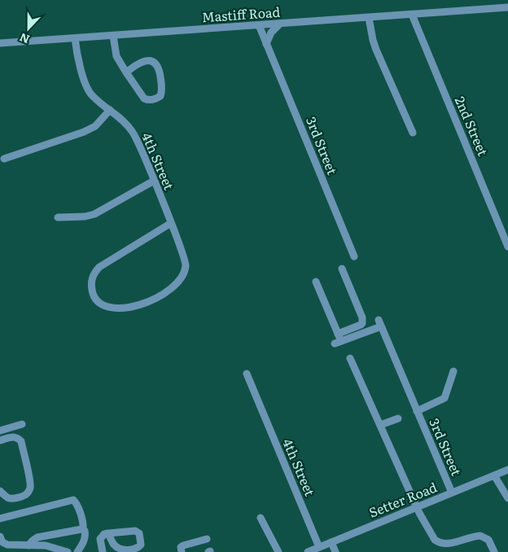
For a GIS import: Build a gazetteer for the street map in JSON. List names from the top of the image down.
{
  "streets": {
    "street": [
      "Mastiff Road",
      "2nd Street",
      "3rd Street",
      "4th Street",
      "Setter Road"
    ]
  },
  "crossings": [
    ["Mastiff Road", "2nd Street"],
    ["Mastiff Road", "3rd Street"],
    ["Mastiff Road", "4th Street"],
    ["3rd Street", "Setter Road"],
    ["4th Street", "Setter Road"]
  ],
  "north": "bottom"
}
